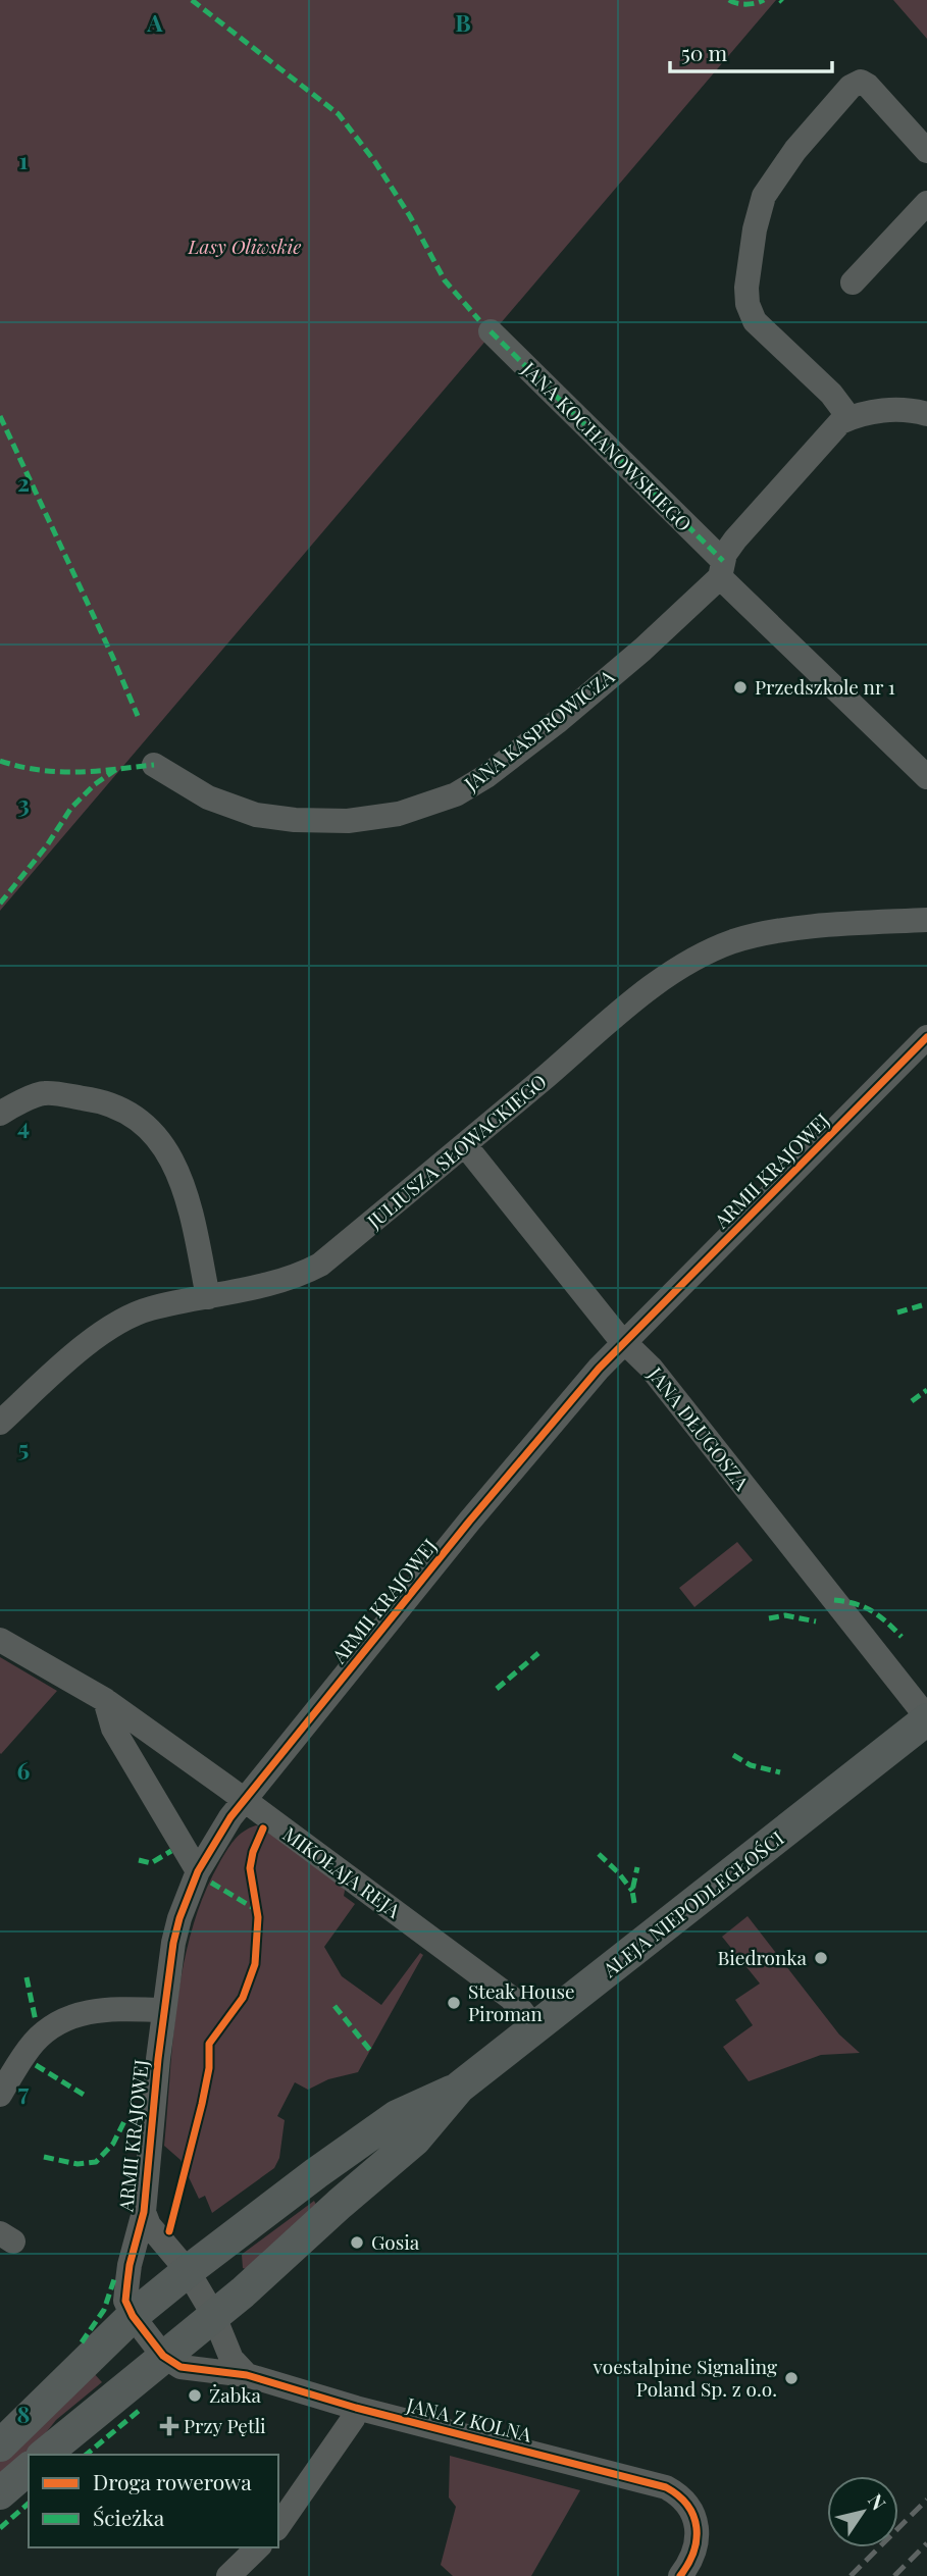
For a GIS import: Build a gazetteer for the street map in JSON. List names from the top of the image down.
{
  "streets": {
    "main road": ["ALEJA NIEPODLEGŁOŚCI"],
    "street": [
      "JANA KOCHANOWSKIEGO",
      "JANA KASPROWICZA",
      "JULIUSZA SŁOWACKIEGO",
      "ARMII KRAJOWEJ",
      "JANA DŁUGOSZA",
      "MIKOŁAJA REJA",
      "JANA Z KOLNA"
    ]
  },
  "crossings": [
    ["JANA KOCHANOWSKIEGO", "JANA KASPROWICZA"],
    ["JULIUSZA SŁOWACKIEGO", "JANA DŁUGOSZA"],
    ["ARMII KRAJOWEJ", "JANA DŁUGOSZA"],
    ["ARMII KRAJOWEJ", "MIKOŁAJA REJA"],
    ["ARMII KRAJOWEJ", "ALEJA NIEPODLEGŁOŚCI"],
    ["JANA DŁUGOSZA", "ALEJA NIEPODLEGŁOŚCI"],
    ["MIKOŁAJA REJA", "ALEJA NIEPODLEGŁOŚCI"],
    ["ALEJA NIEPODLEGŁOŚCI", "JANA Z KOLNA"]
  ],
  "parks": ["Lasy Oliwskie"],
  "places": {
    "other": [
      "Przedszkole nr 1",
      "Biedronka",
      "Steak House Piroman",
      "Gosia",
      "voestalpine Signaling Poland Sp. z o.o.",
      "Żabka"
    ],
    "health": ["Przy Pętli"]
  },
  "legend": ["Droga rowerowa", "Ścieżka"],
  "scale_bar": "50 m",
  "north": "top right",
  "grid": {
    "columns": ["A", "B"],
    "rows": [
      "1",
      "2",
      "3",
      "4",
      "5",
      "6",
      "7",
      "8"
    ]
  }
}
